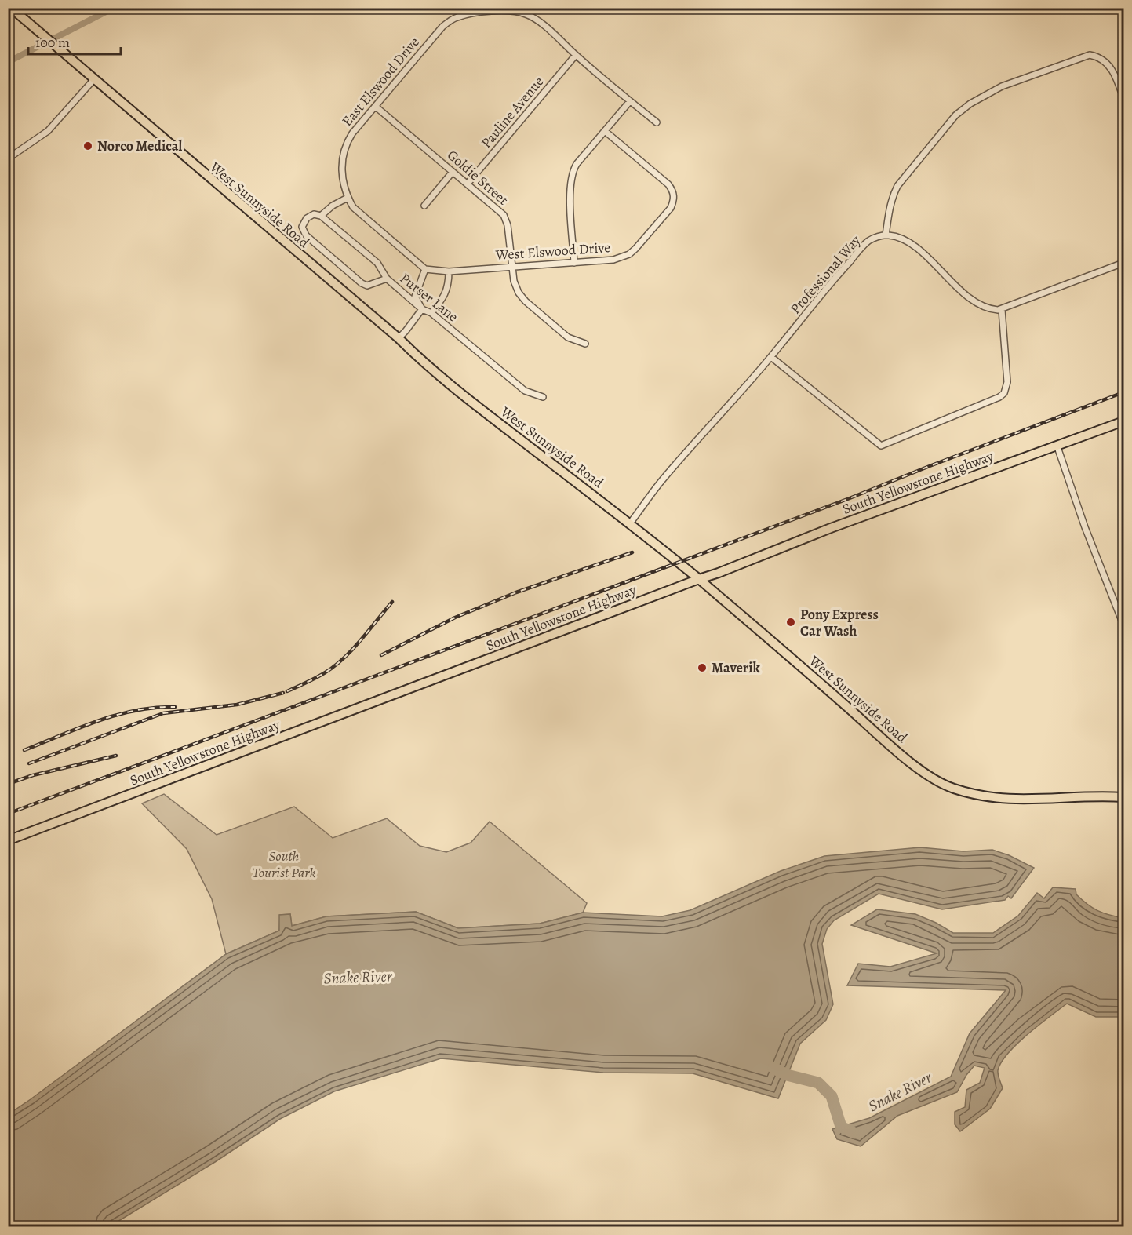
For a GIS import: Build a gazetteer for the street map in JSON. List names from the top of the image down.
{
  "streets": {
    "main road": ["West Sunnyside Road", "South Yellowstone Highway"],
    "street": [
      "East Elswood Drive",
      "Pauline Avenue",
      "Goldie Street",
      "West Elswood Drive",
      "Professional Way",
      "Purser Lane"
    ]
  },
  "crossings": [
    ["East Elswood Drive", "Pauline Avenue"],
    ["East Elswood Drive", "Goldie Street"],
    ["Pauline Avenue", "Goldie Street"],
    ["Goldie Street", "West Elswood Drive"],
    ["West Sunnyside Road", "Professional Way"],
    ["West Sunnyside Road", "South Yellowstone Highway"]
  ],
  "water": ["Snake River"],
  "parks": ["South Tourist Park"],
  "places": ["Norco Medical", "Pony Express Car Wash", "Maverik"],
  "scale_bar": "100 m"
}
